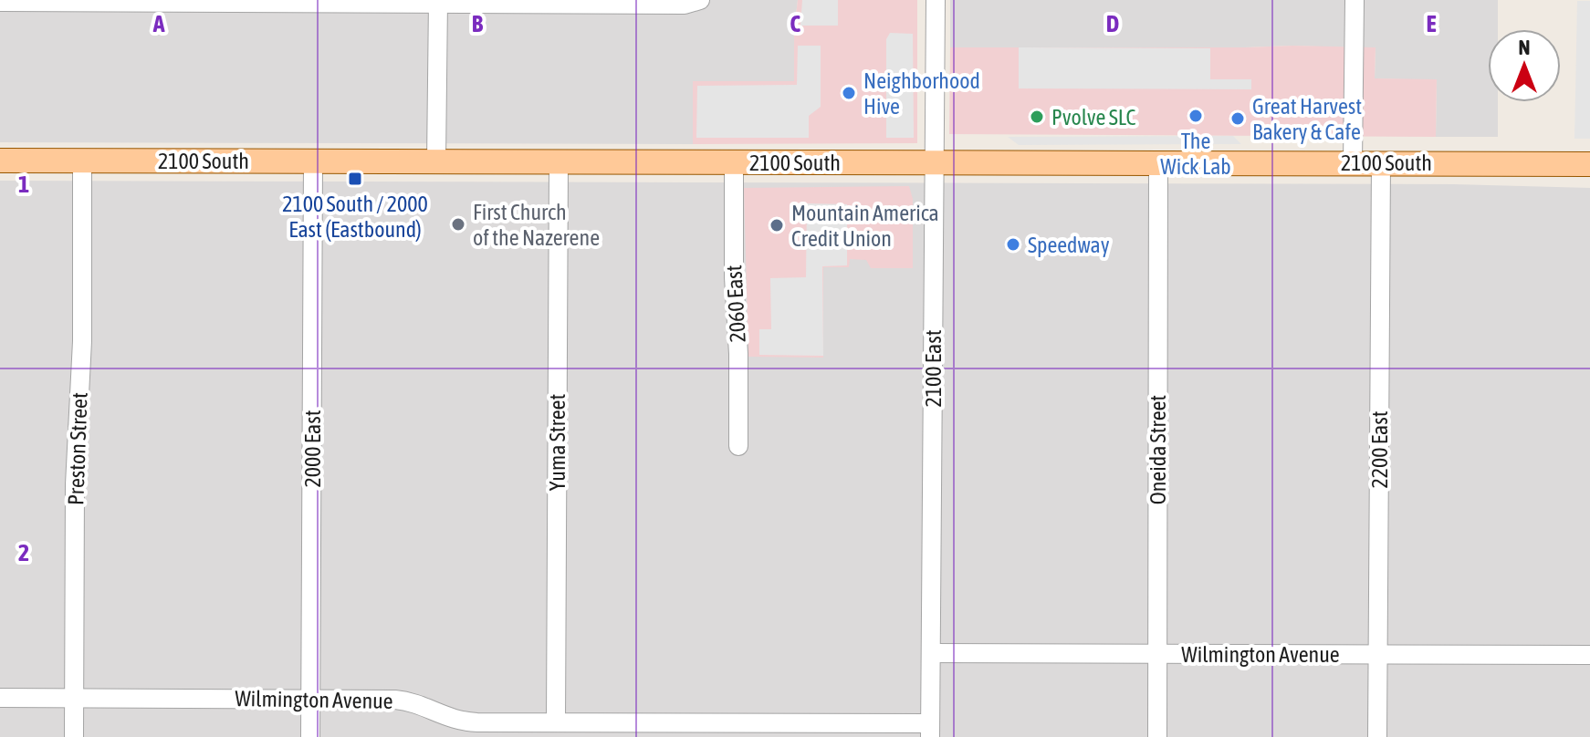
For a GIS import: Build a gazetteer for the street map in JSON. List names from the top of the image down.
{
  "streets": {
    "main road": ["2100 South"],
    "street": [
      "2060 East",
      "2100 East",
      "Yuma Street",
      "Preston Street",
      "2000 East",
      "Oneida Street",
      "2200 East",
      "Wilmington Avenue"
    ]
  },
  "crossings": [
    ["2100 South", "2060 East"],
    ["2100 South", "2100 East"],
    ["2100 South", "Yuma Street"],
    ["2100 South", "Preston Street"],
    ["2100 South", "2000 East"],
    ["2100 South", "Oneida Street"],
    ["2100 South", "2200 East"],
    ["2100 East", "Wilmington Avenue"],
    ["Yuma Street", "Wilmington Avenue"],
    ["Preston Street", "Wilmington Avenue"],
    ["2000 East", "Wilmington Avenue"],
    ["Oneida Street", "Wilmington Avenue"],
    ["2200 East", "Wilmington Avenue"]
  ],
  "places": {
    "other": [
      "Neighborhood Hive",
      "The Wick Lab",
      "Pvolve SLC",
      "Great Harvest Bakery & Cafe",
      "First Church of the Nazerene",
      "Mountain America Credit Union",
      "Speedway"
    ],
    "transit": ["2100 South / 2000 East (Eastbound)"]
  },
  "north": "top",
  "grid": {
    "columns": [
      "A",
      "B",
      "C",
      "D",
      "E"
    ],
    "rows": ["1", "2"]
  }
}
